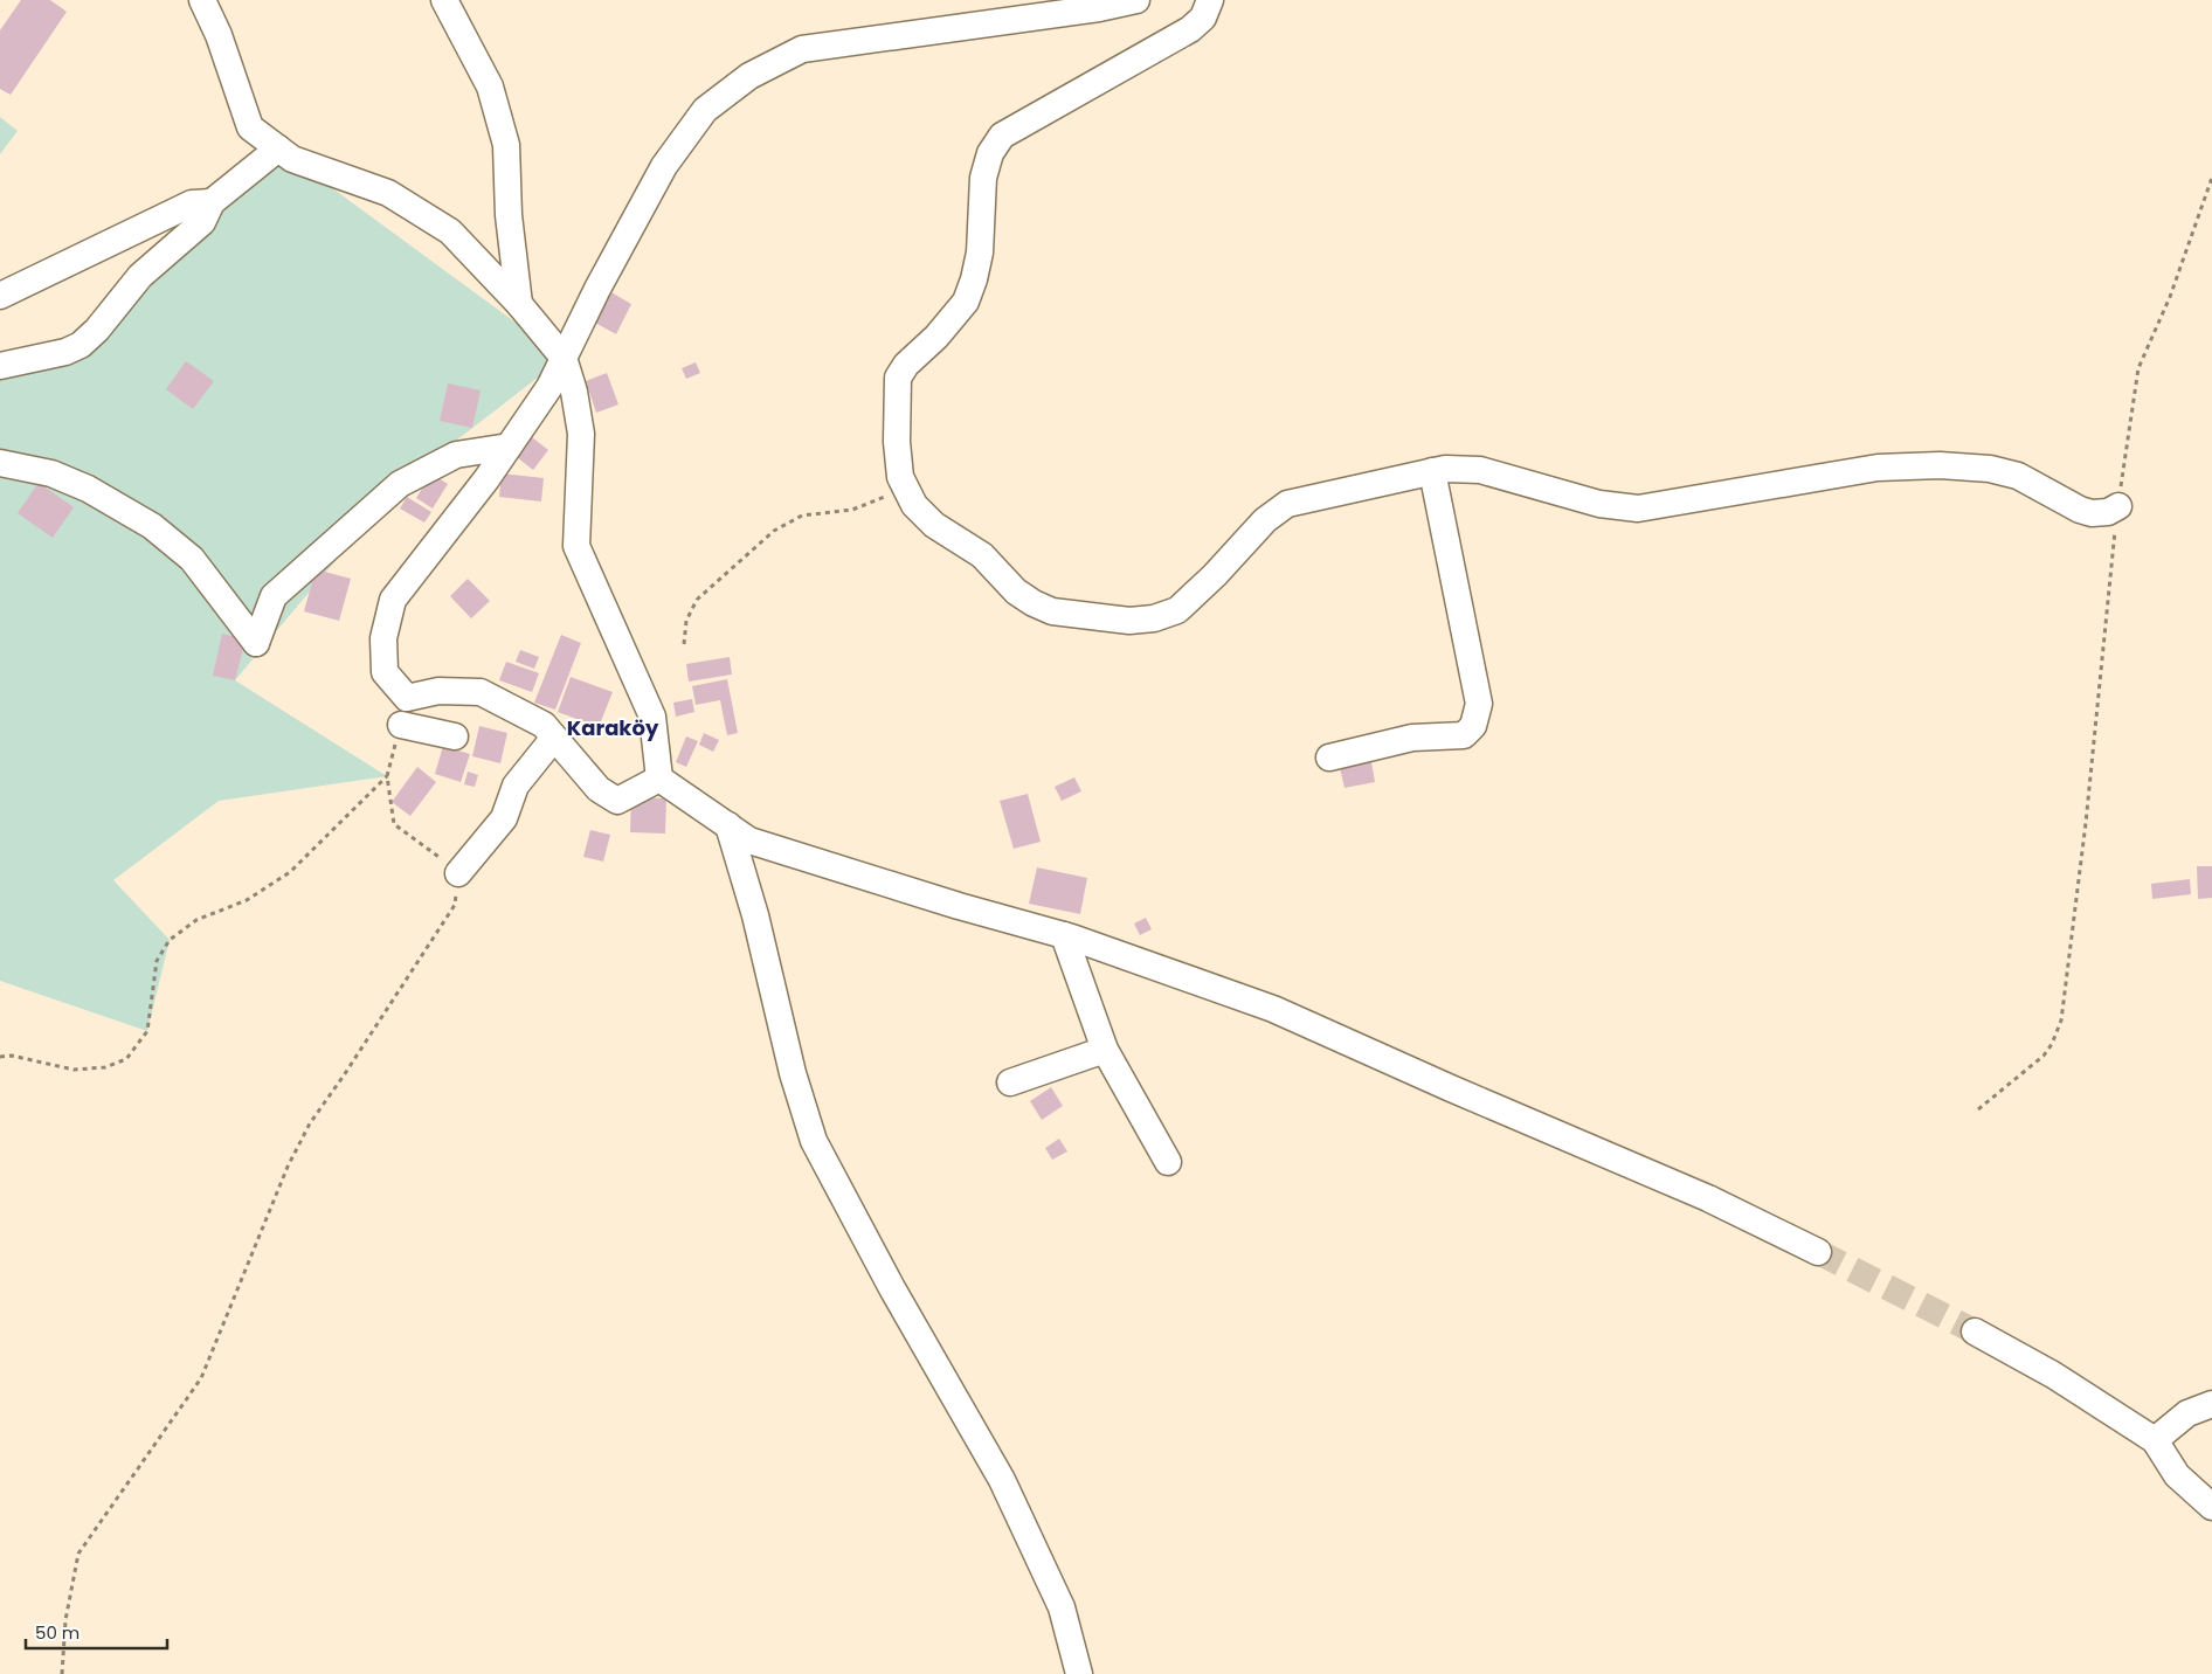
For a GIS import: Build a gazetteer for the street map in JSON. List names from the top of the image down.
{
  "districts": ["Karaköy"],
  "scale_bar": "50 m"
}
